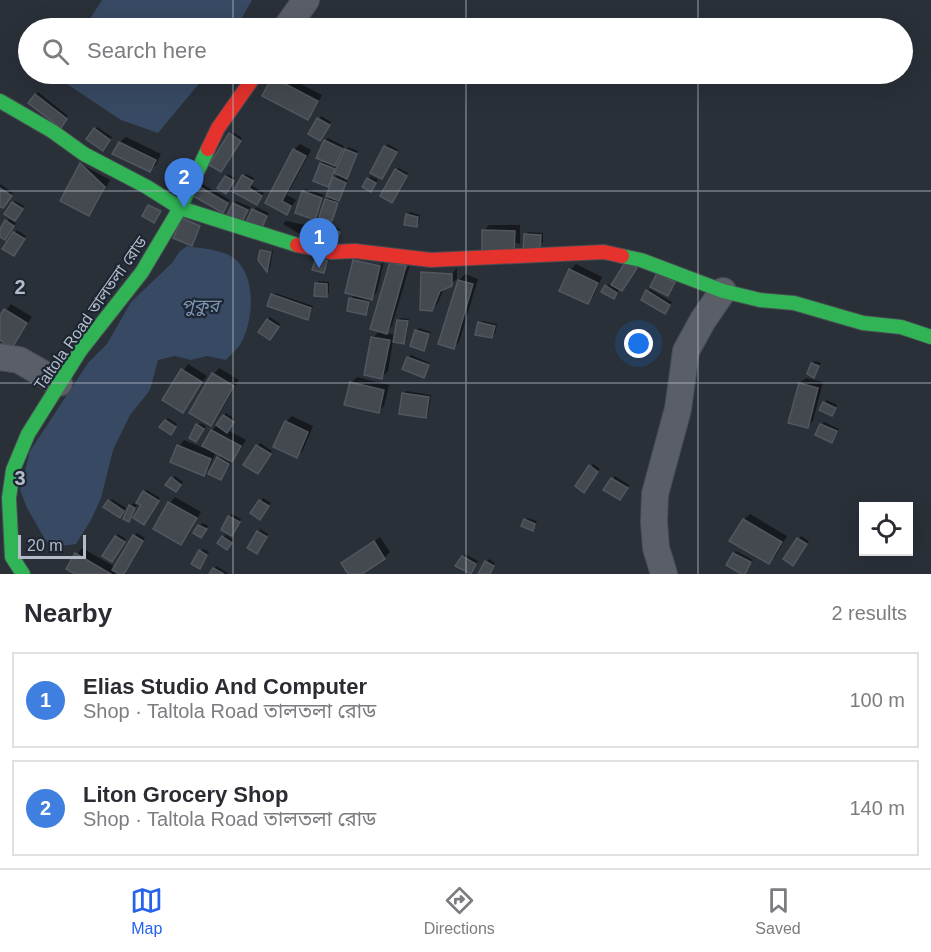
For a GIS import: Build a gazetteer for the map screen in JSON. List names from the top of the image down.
{
  "streets": {
    "street": ["Taltola Road তালতলা রোড"]
  },
  "water": ["পুকুর"],
  "scale_bar": "20 m",
  "page": {
    "search": "Search here",
    "pins": ["2", "1"],
    "scale": "20 m",
    "heading": ["Nearby", "2 results"],
    "list": [
      {
        "mark": "1",
        "name": "Elias Studio And Computer",
        "note": "Shop · Taltola Road তালতলা রোড",
        "value": "100 m"
      },
      {
        "mark": "2",
        "name": "Liton Grocery Shop",
        "note": "Shop · Taltola Road তালতলা রোড",
        "value": "140 m"
      }
    ],
    "nav": ["Map", "Directions", "Saved"]
  },
  "grid": {
    "rows": ["2", "3"]
  }
}
